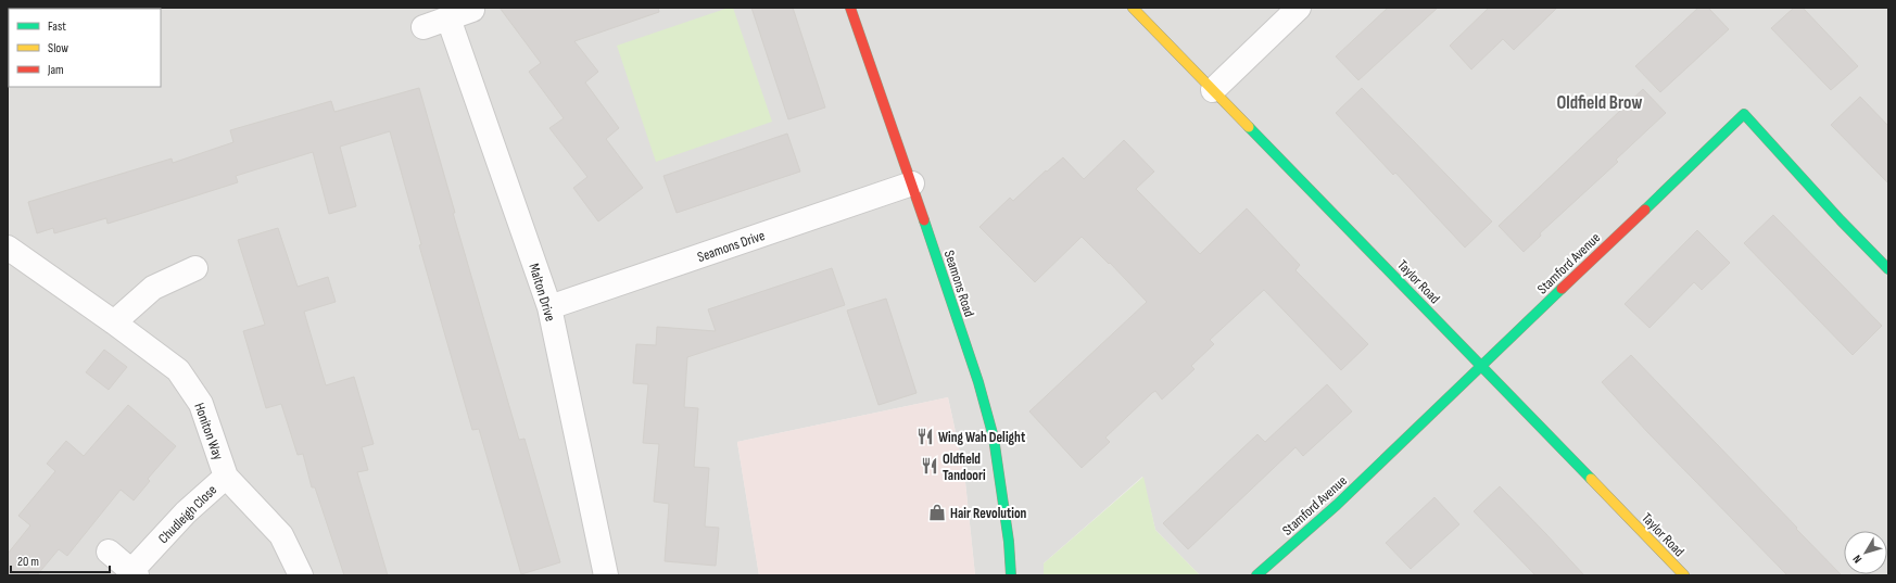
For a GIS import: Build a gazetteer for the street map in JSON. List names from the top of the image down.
{
  "streets": {
    "street": [
      "Seamons Drive",
      "Stamford Avenue",
      "Taylor Road",
      "Seamons Road",
      "Malton Drive",
      "Honiton Way",
      "Chudleigh Close"
    ]
  },
  "crossings": [
    ["Seamons Drive", "Seamons Road"],
    ["Seamons Drive", "Malton Drive"],
    ["Stamford Avenue", "Taylor Road"],
    ["Honiton Way", "Chudleigh Close"]
  ],
  "districts": ["Oldfield Brow"],
  "places": {
    "restaurant": ["Wing Wah Delight", "Oldfield Tandoori"],
    "shop": ["Hair Revolution"]
  },
  "legend": ["Fast", "Slow", "Jam"],
  "scale_bar": "20 m",
  "north": "bottom left"
}
